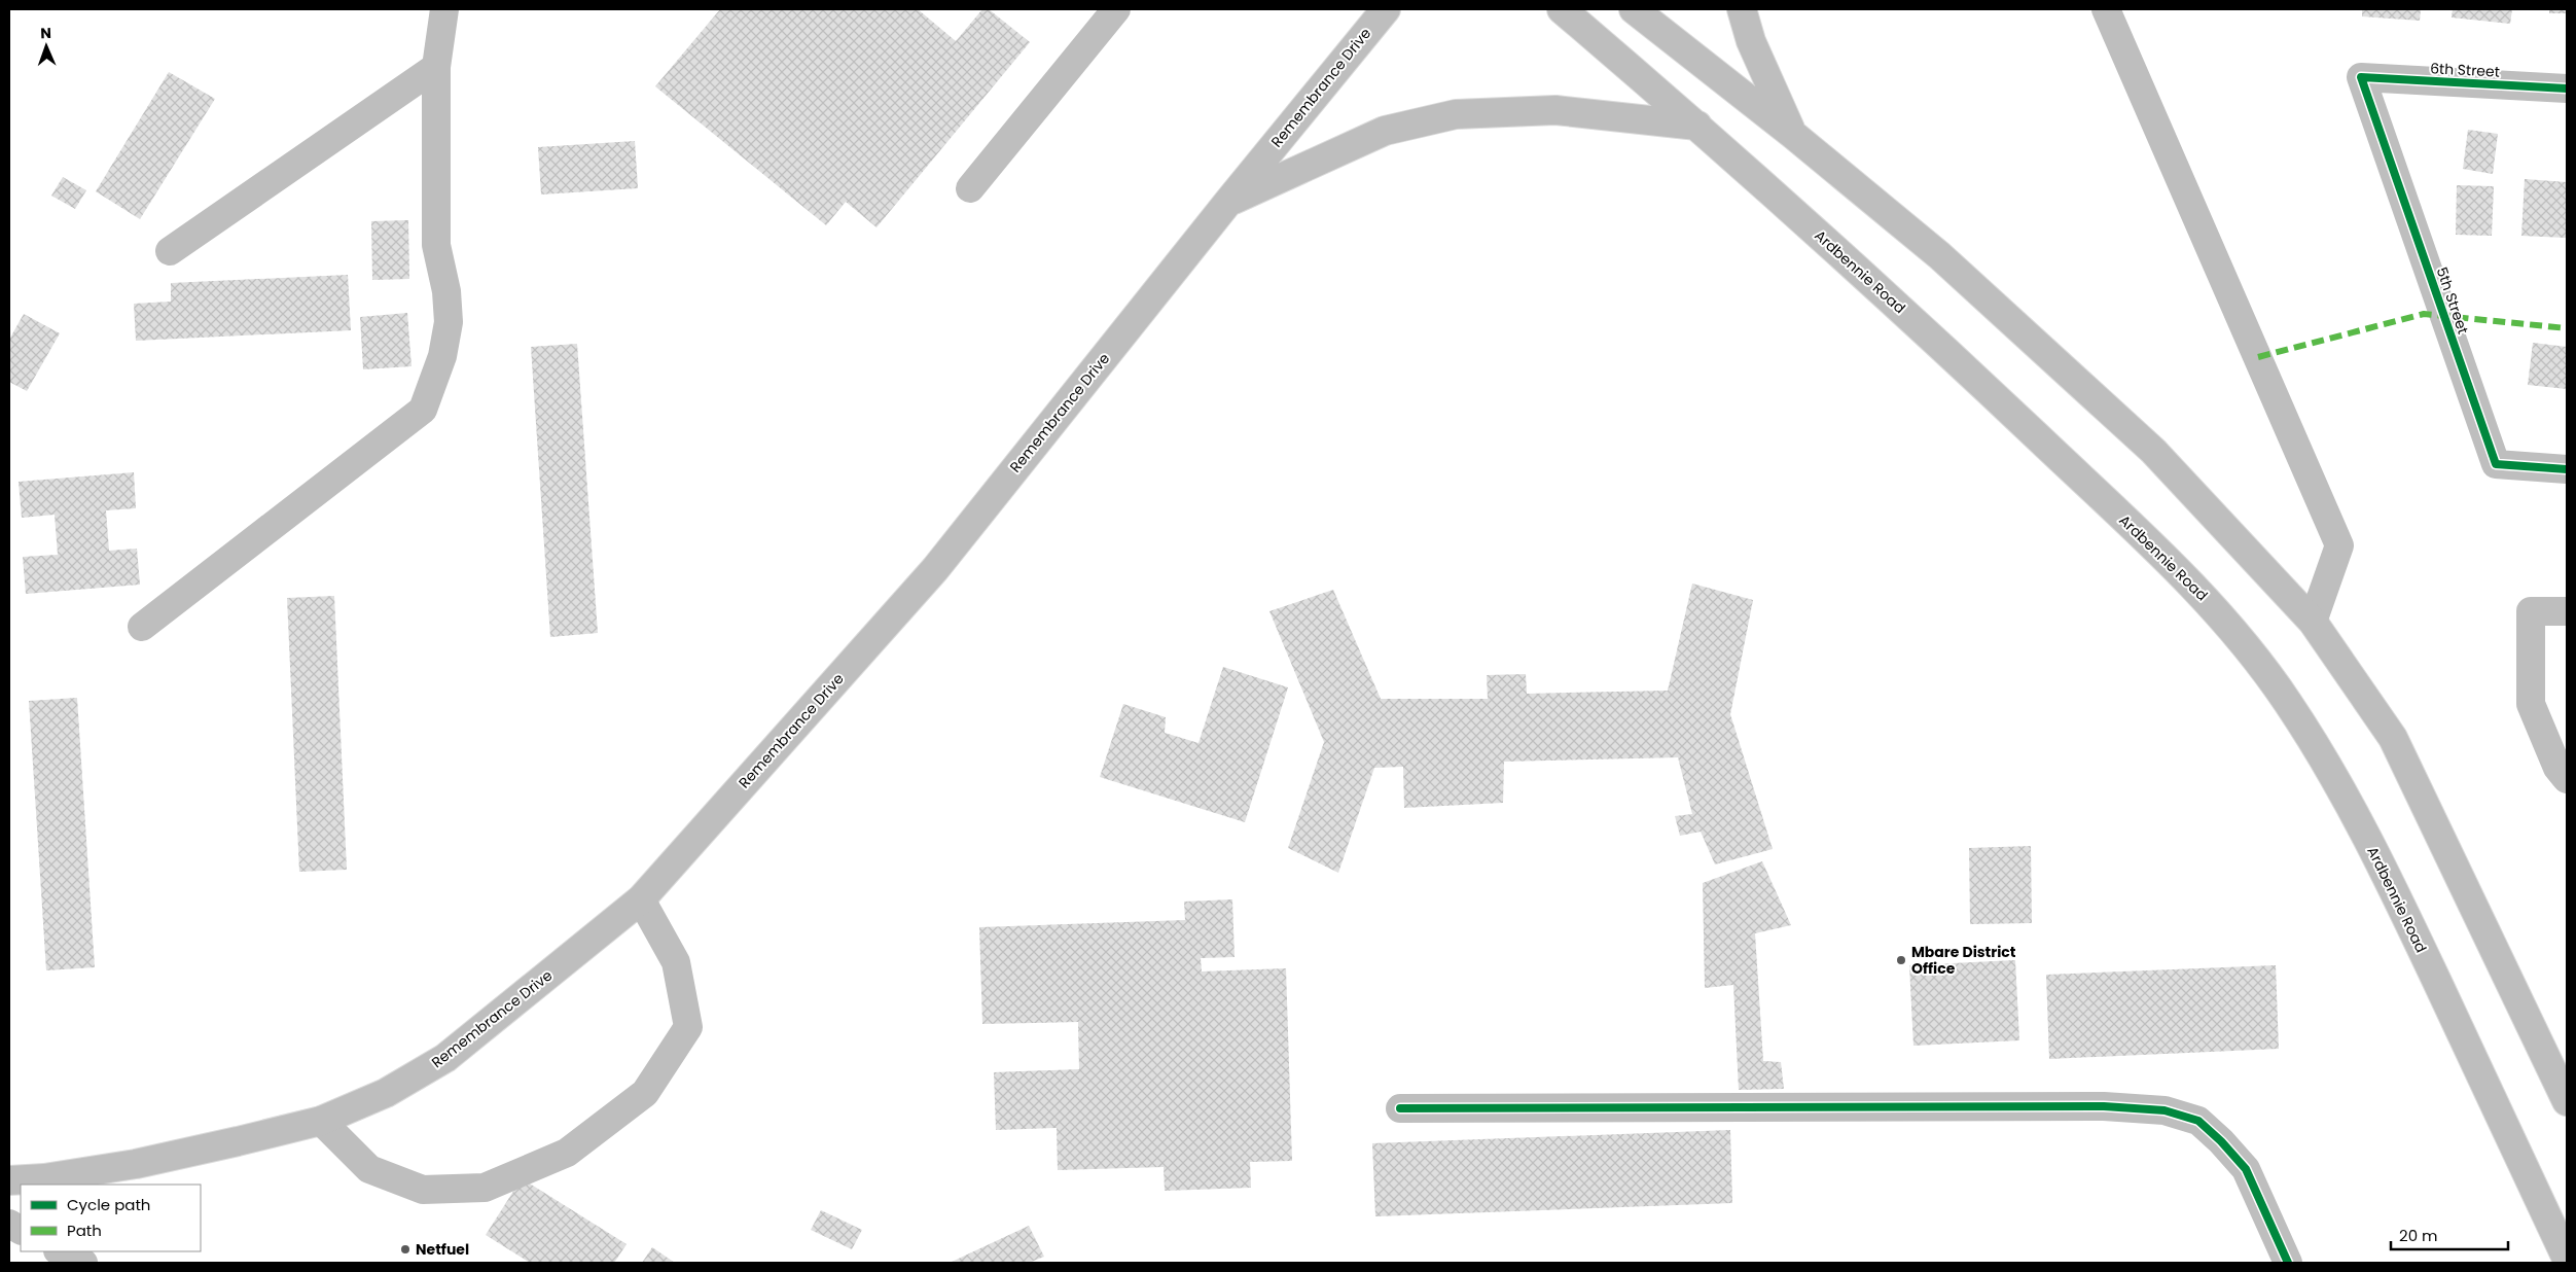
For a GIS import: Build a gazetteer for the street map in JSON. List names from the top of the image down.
{
  "streets": {
    "main road": [
      "6th Street",
      "Remembrance Drive",
      "Ardbennie Road",
      "5th Street"
    ]
  },
  "crossings": [
    ["6th Street", "5th Street"]
  ],
  "places": ["Mbare District Office", "Netfuel"],
  "legend": ["Cycle path", "Path"],
  "scale_bar": "20 m",
  "north": "top"
}
